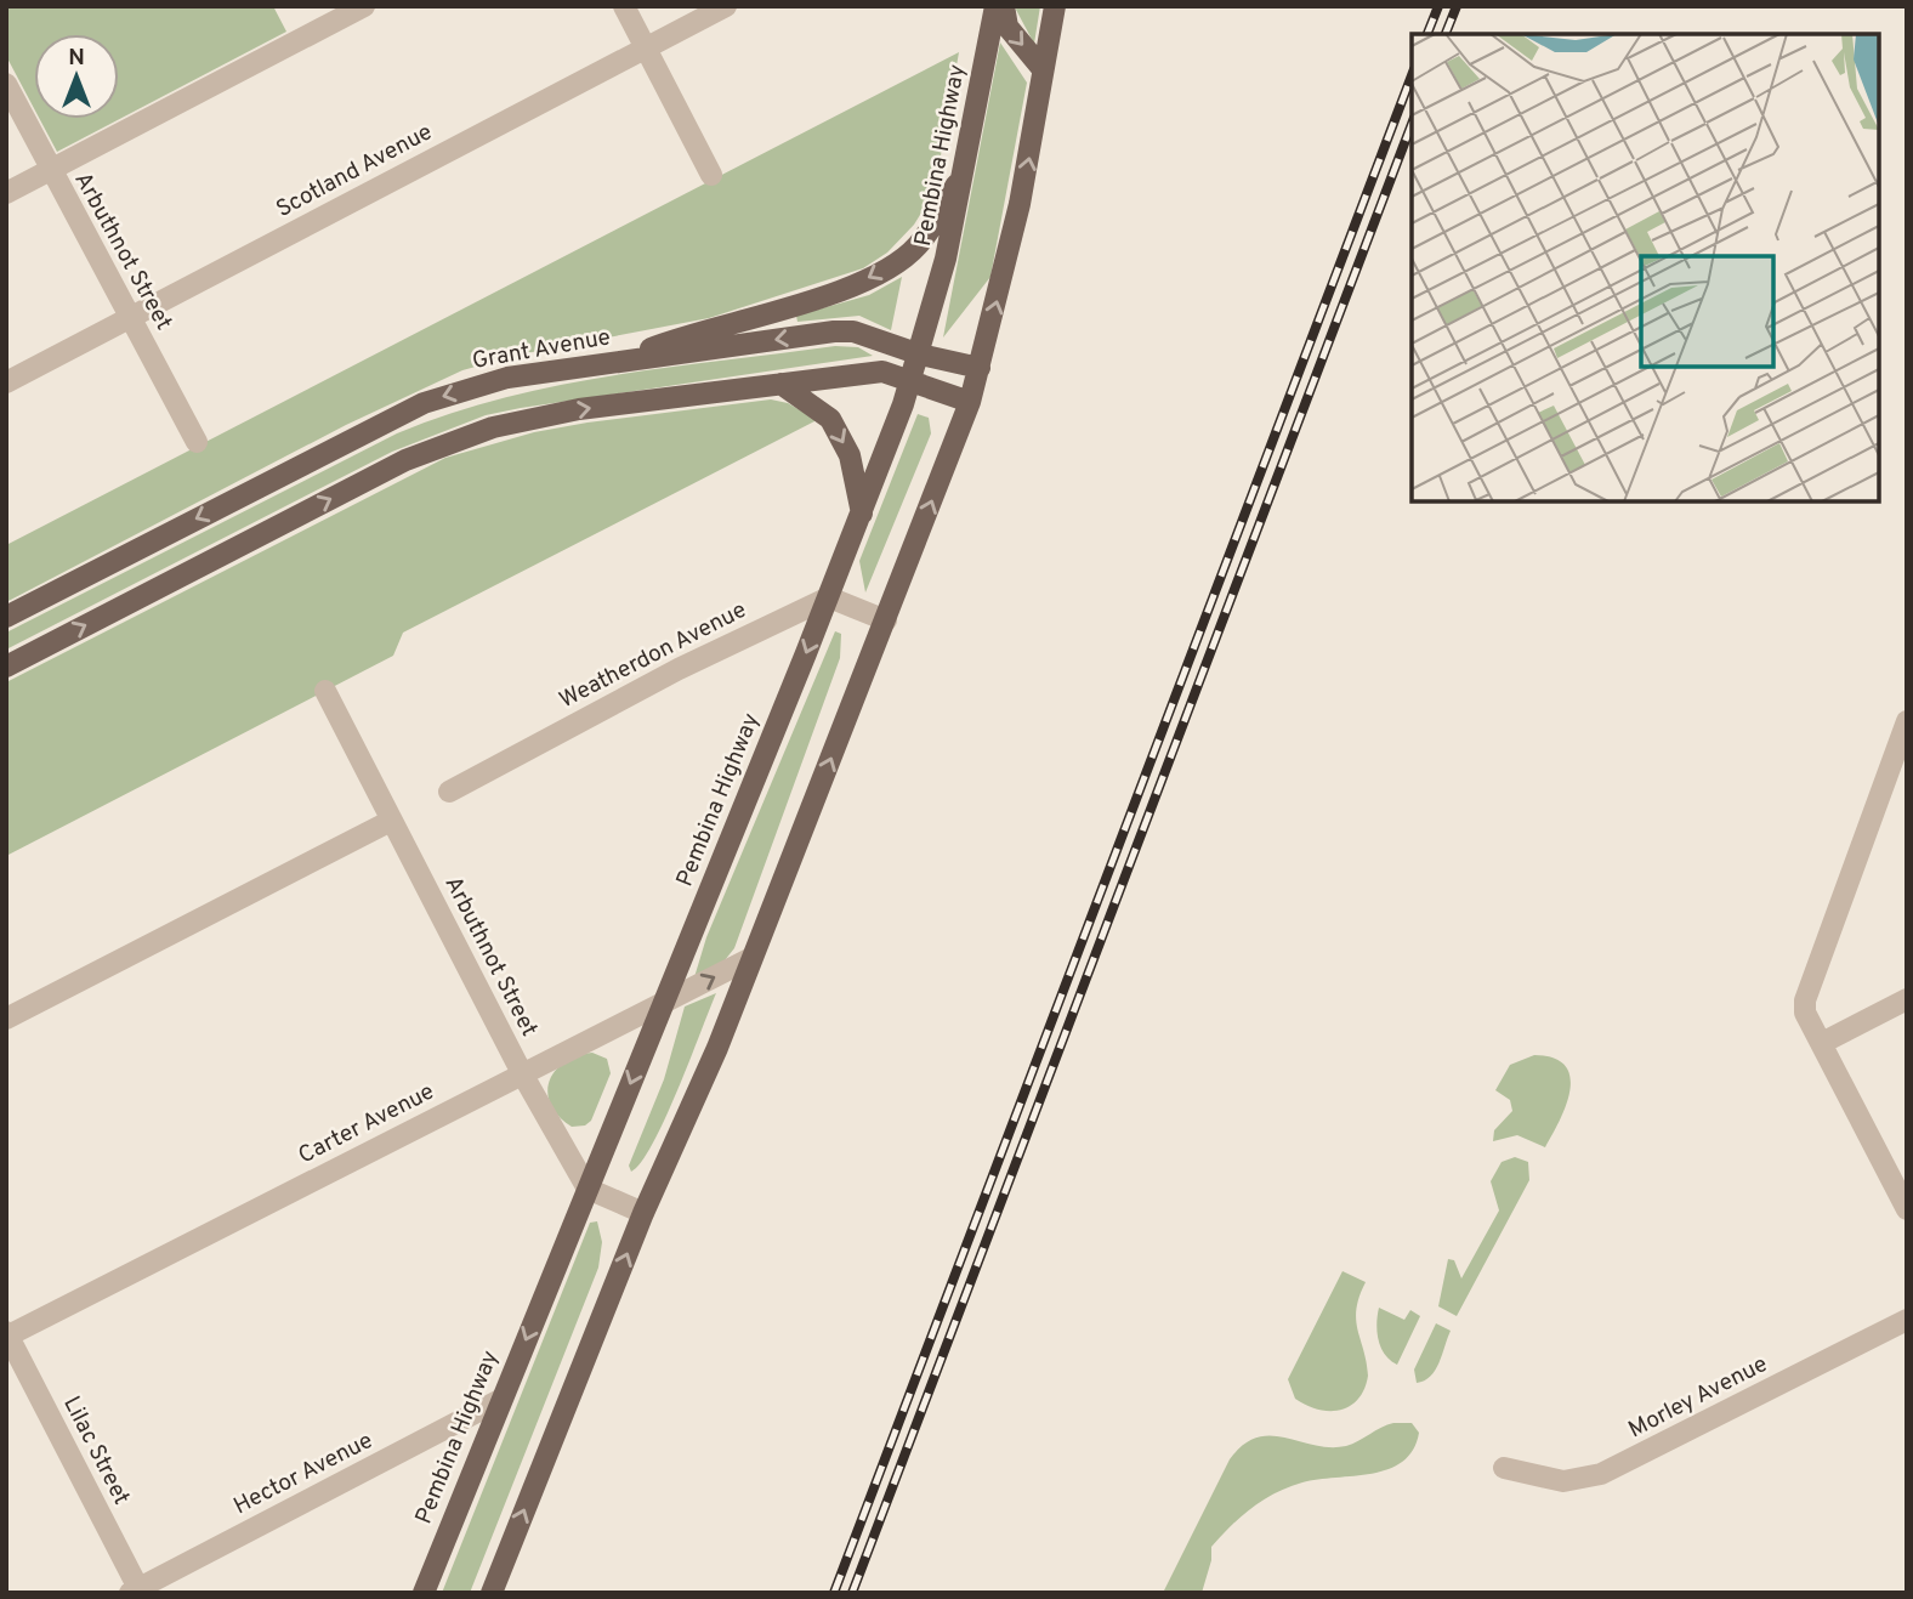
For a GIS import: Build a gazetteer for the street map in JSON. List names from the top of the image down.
{
  "streets": {
    "main road": ["Pembina Highway", "Grant Avenue"],
    "street": [
      "Scotland Avenue",
      "Arbuthnot Street",
      "Weatherdon Avenue",
      "Carter Avenue",
      "Morley Avenue",
      "Lilac Street",
      "Hector Avenue"
    ]
  },
  "crossings": [
    ["Pembina Highway", "Arbuthnot Street"],
    ["Pembina Highway", "Grant Avenue"],
    ["Pembina Highway", "Weatherdon Avenue"],
    ["Pembina Highway", "Carter Avenue"],
    ["Pembina Highway", "Hector Avenue"],
    ["Scotland Avenue", "Arbuthnot Street"],
    ["Arbuthnot Street", "Carter Avenue"],
    ["Carter Avenue", "Lilac Street"],
    ["Lilac Street", "Hector Avenue"]
  ],
  "north": "top"
}
